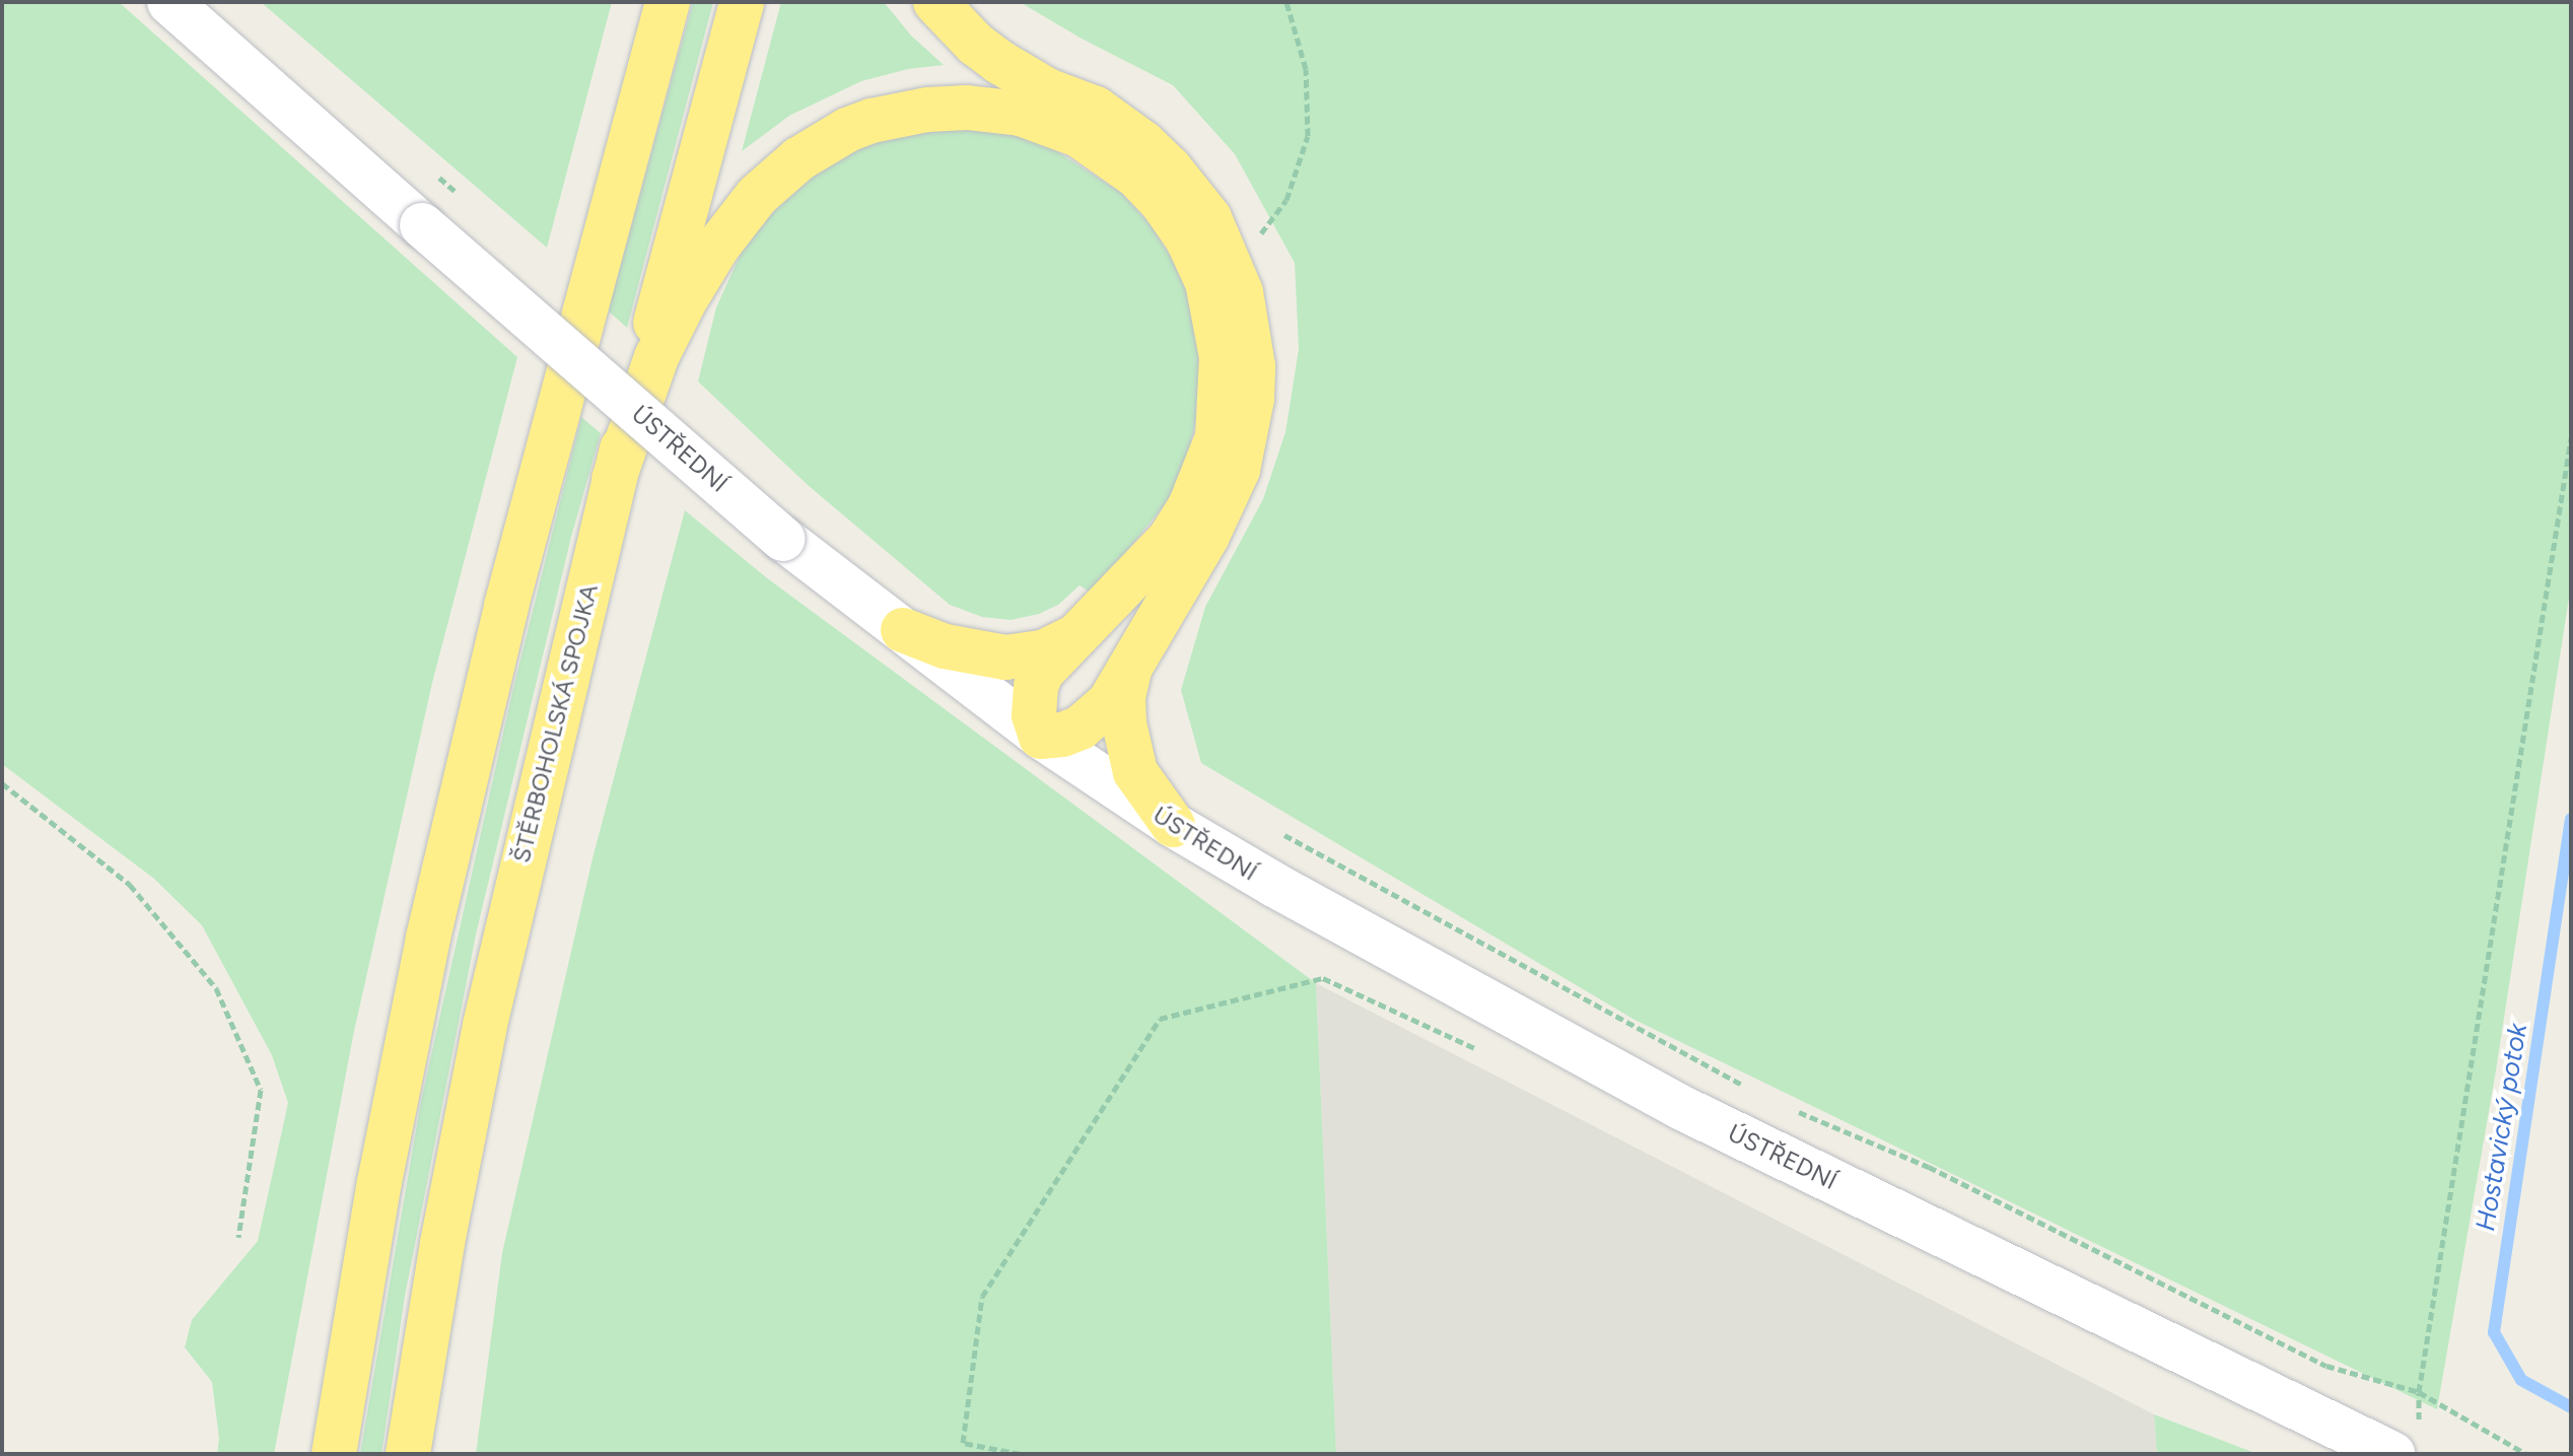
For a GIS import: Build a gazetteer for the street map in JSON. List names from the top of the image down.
{
  "streets": {
    "highway": ["ŠTĚRBOHOLSKÁ SPOJKA"],
    "street": ["ÚSTŘEDNÍ"]
  },
  "water": ["Hostavický potok"]
}
